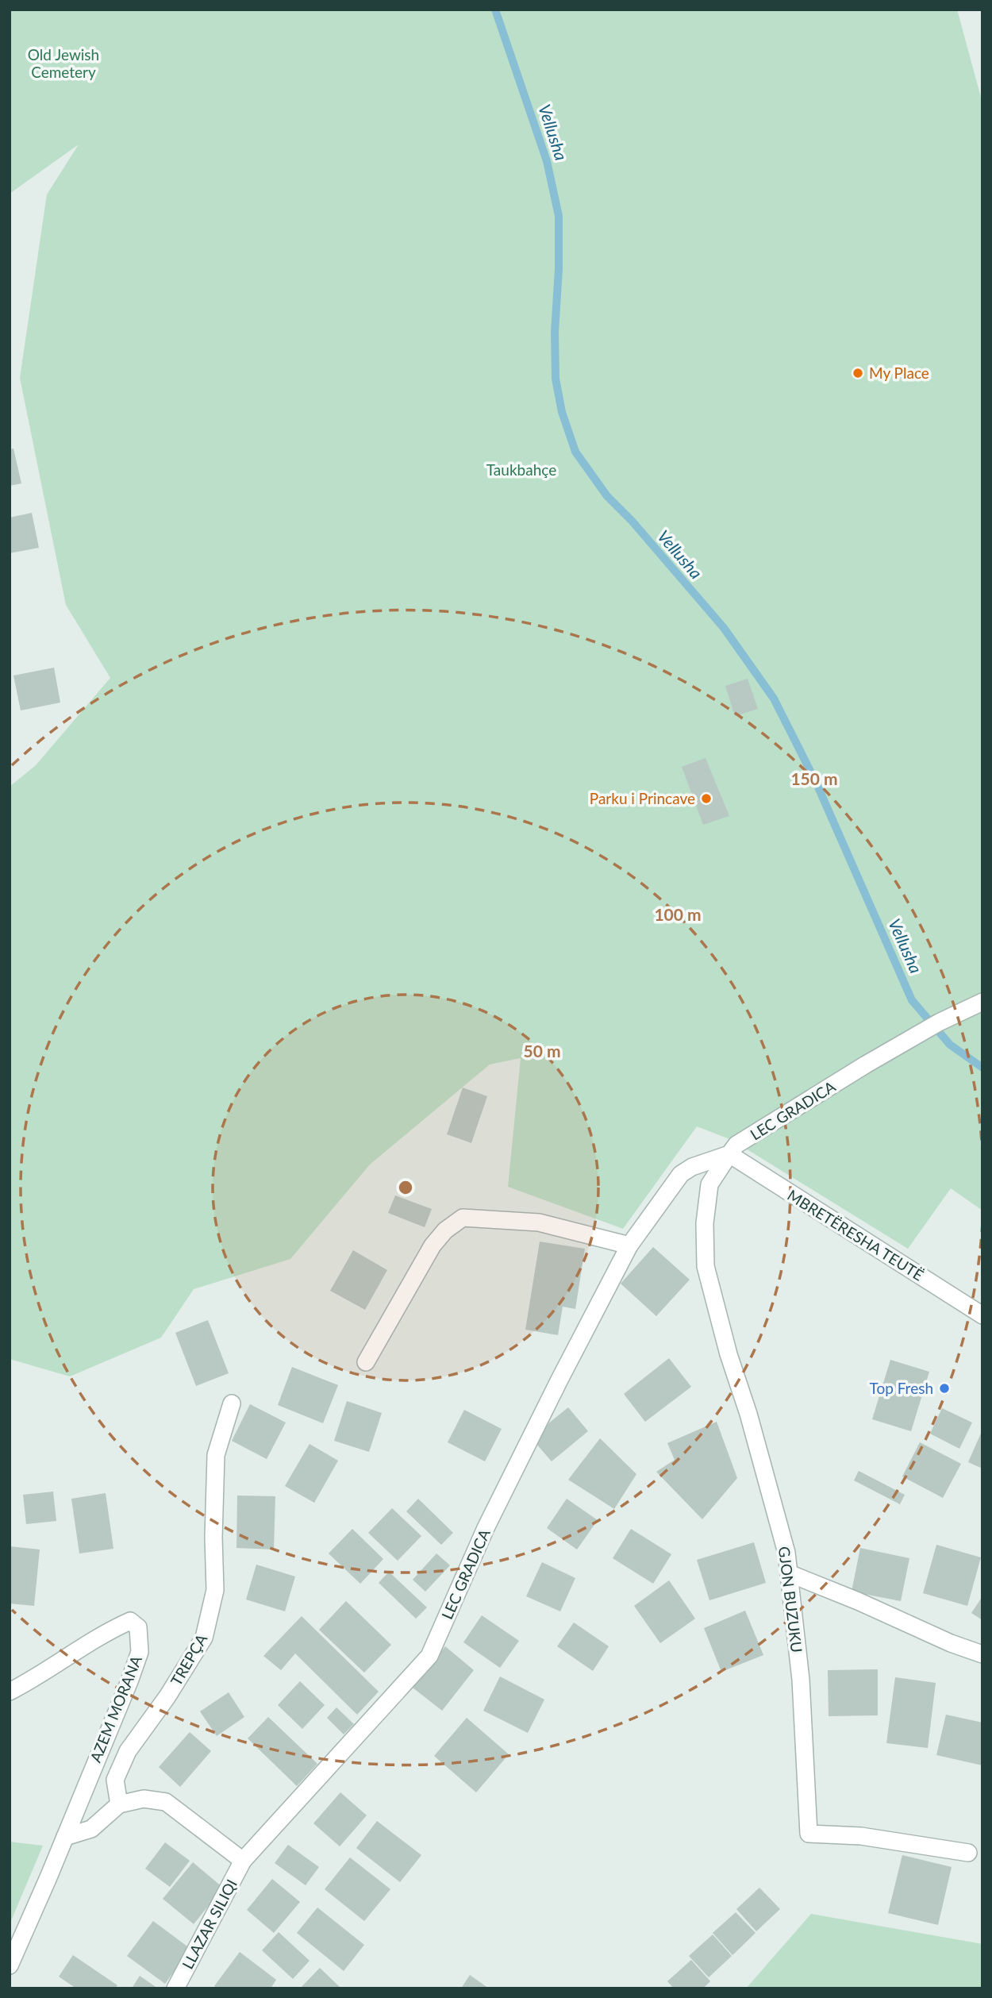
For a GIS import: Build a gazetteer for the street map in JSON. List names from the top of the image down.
{
  "streets": {
    "street": [
      "LEC GRADICA",
      "MBRETËRESHA TEUTË",
      "GJON BUZUKU",
      "TREPÇA",
      "AZEM MORANA",
      "LLAZAR SILIQI"
    ]
  },
  "crossings": [
    ["LEC GRADICA", "MBRETËRESHA TEUTË"],
    ["LEC GRADICA", "GJON BUZUKU"],
    ["LEC GRADICA", "LLAZAR SILIQI"],
    ["MBRETËRESHA TEUTË", "GJON BUZUKU"]
  ],
  "water": ["Vellusha"],
  "parks": ["Old Jewish Cemetery", "Taukbahçe"],
  "places": ["My Place", "Parku i Princave", "Top Fresh"],
  "rings": ["150 m", "100 m", "50 m"]
}
